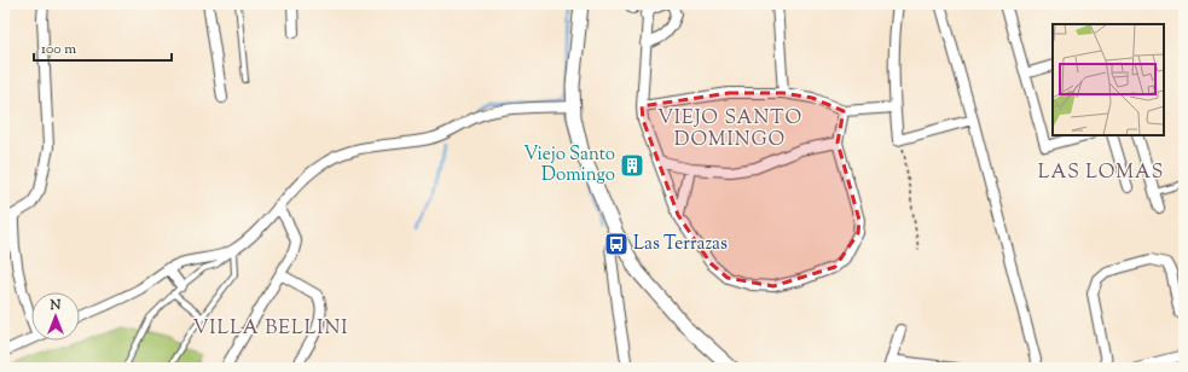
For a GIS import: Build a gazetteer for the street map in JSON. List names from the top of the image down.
{
  "districts": ["VIEJO SANTO DOMINGO", "LAS LOMAS", "VILLA BELLINI"],
  "places": {
    "building": ["Viejo Santo Domingo"],
    "bus stop": ["Las Terrazas"]
  },
  "scale_bar": "100 m",
  "north": "top"
}
